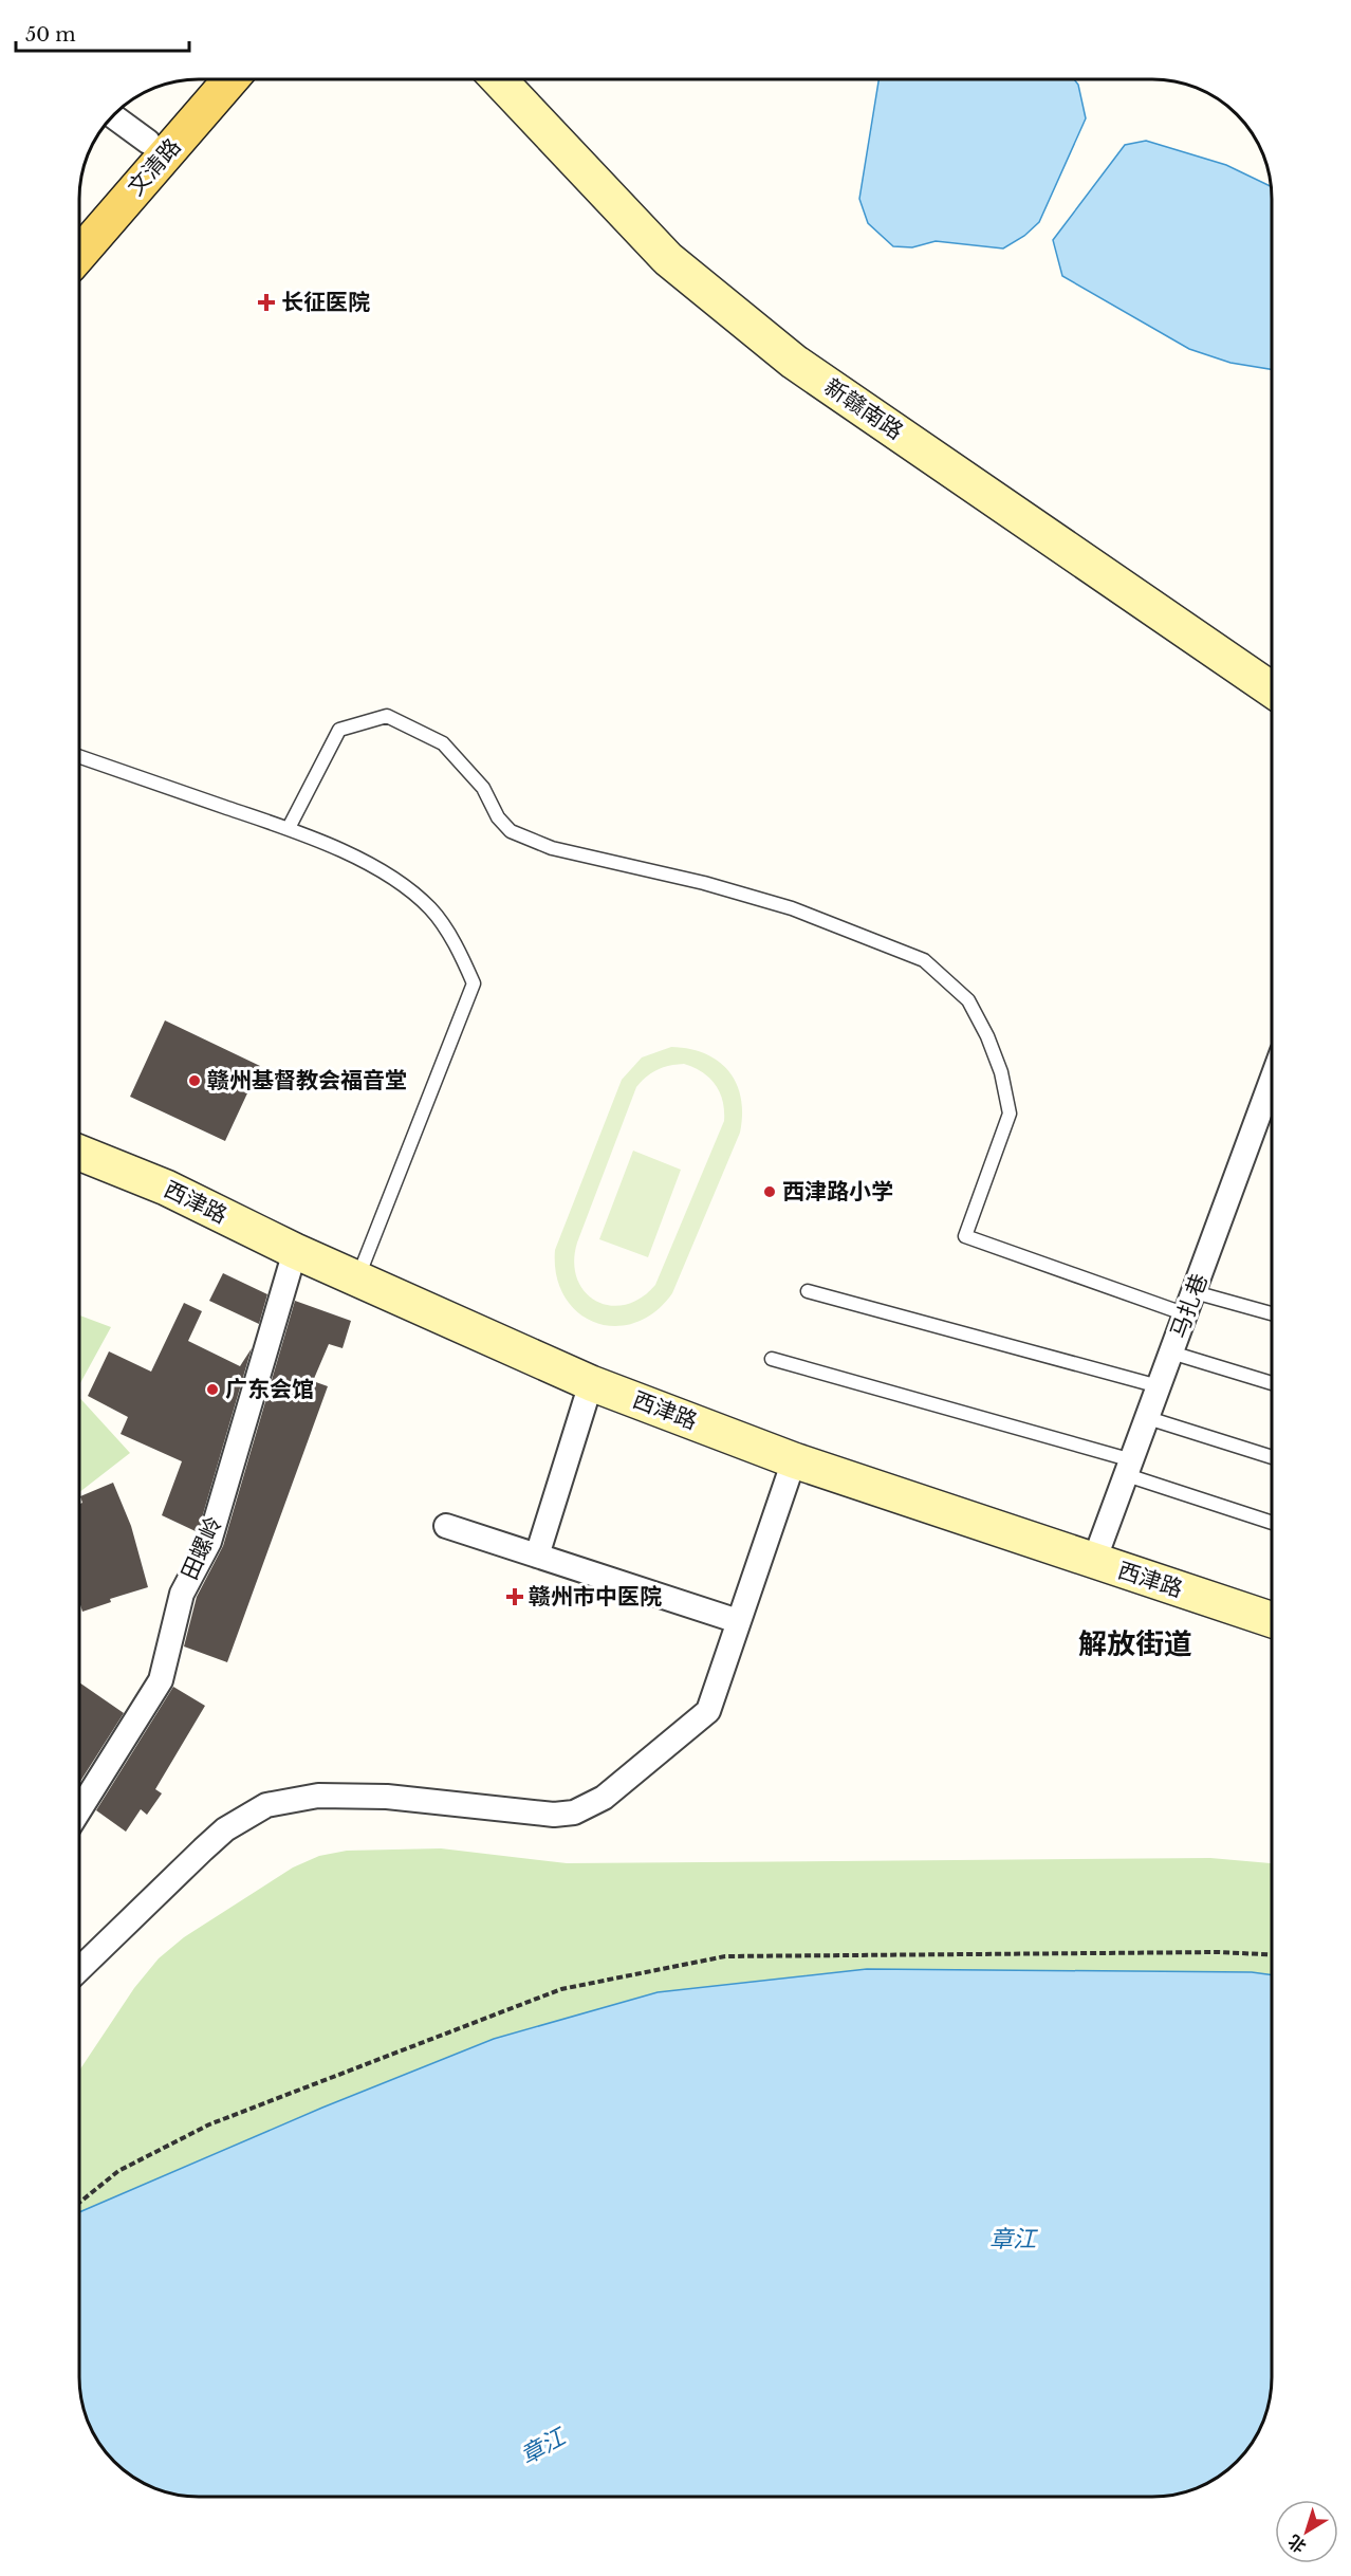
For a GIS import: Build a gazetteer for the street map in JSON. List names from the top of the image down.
{
  "streets": {
    "main road": ["文清路", "新赣南路", "西津路"],
    "street": ["马扎巷", "田螺岭"]
  },
  "crossings": [
    ["西津路", "马扎巷"],
    ["西津路", "田螺岭"]
  ],
  "districts": ["解放街道"],
  "water": ["章江"],
  "places": {
    "health": ["长征医院", "赣州市中医院"],
    "other": ["赣州基督教会福音堂", "西津路小学", "广东会馆"]
  },
  "scale_bar": "50 m",
  "north": "bottom left"
}
